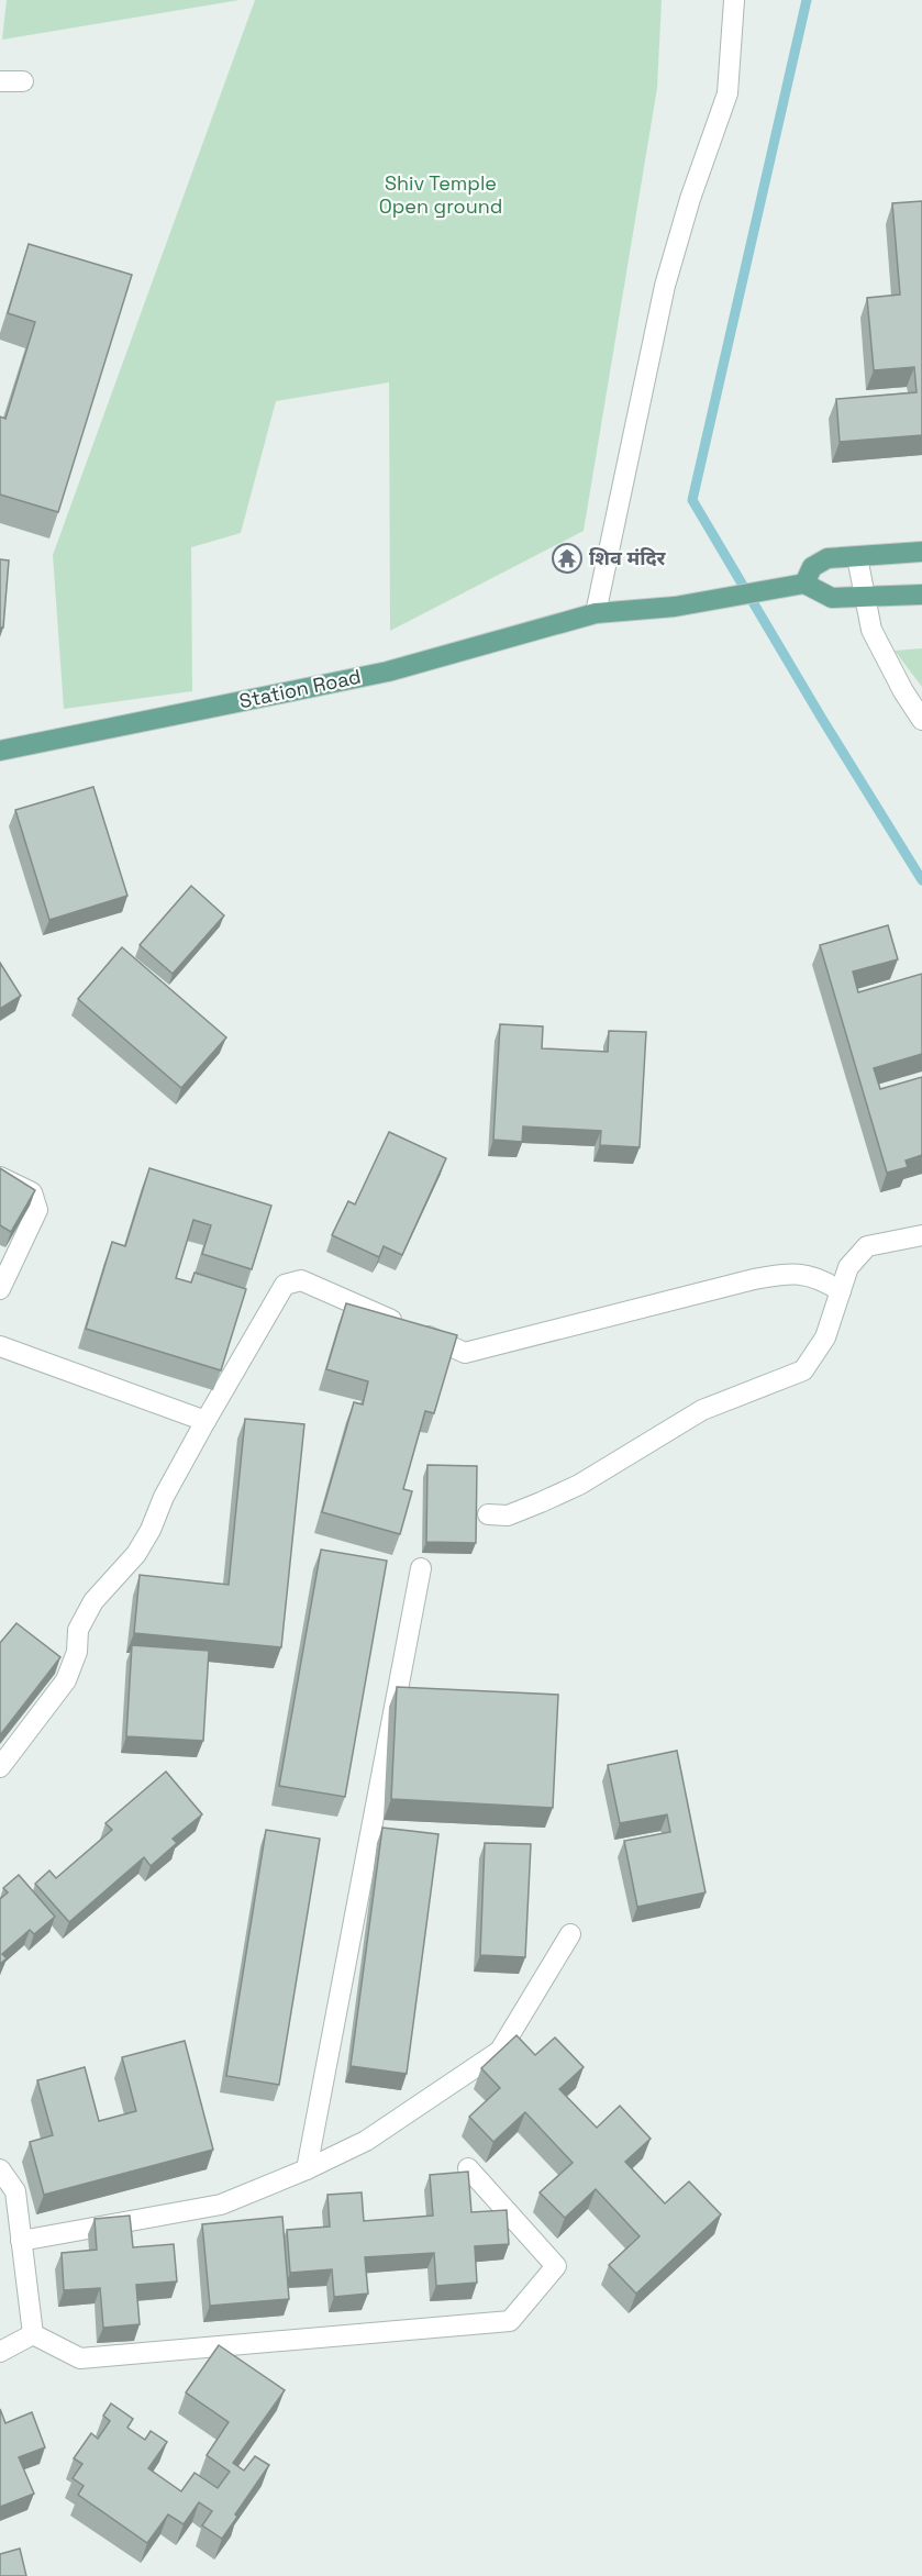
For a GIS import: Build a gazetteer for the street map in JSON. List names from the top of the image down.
{
  "streets": {
    "main road": ["Station Road"]
  },
  "parks": ["Shiv Temple Open ground"],
  "places": {
    "temple": ["शिव मंदिर"]
  }
}
